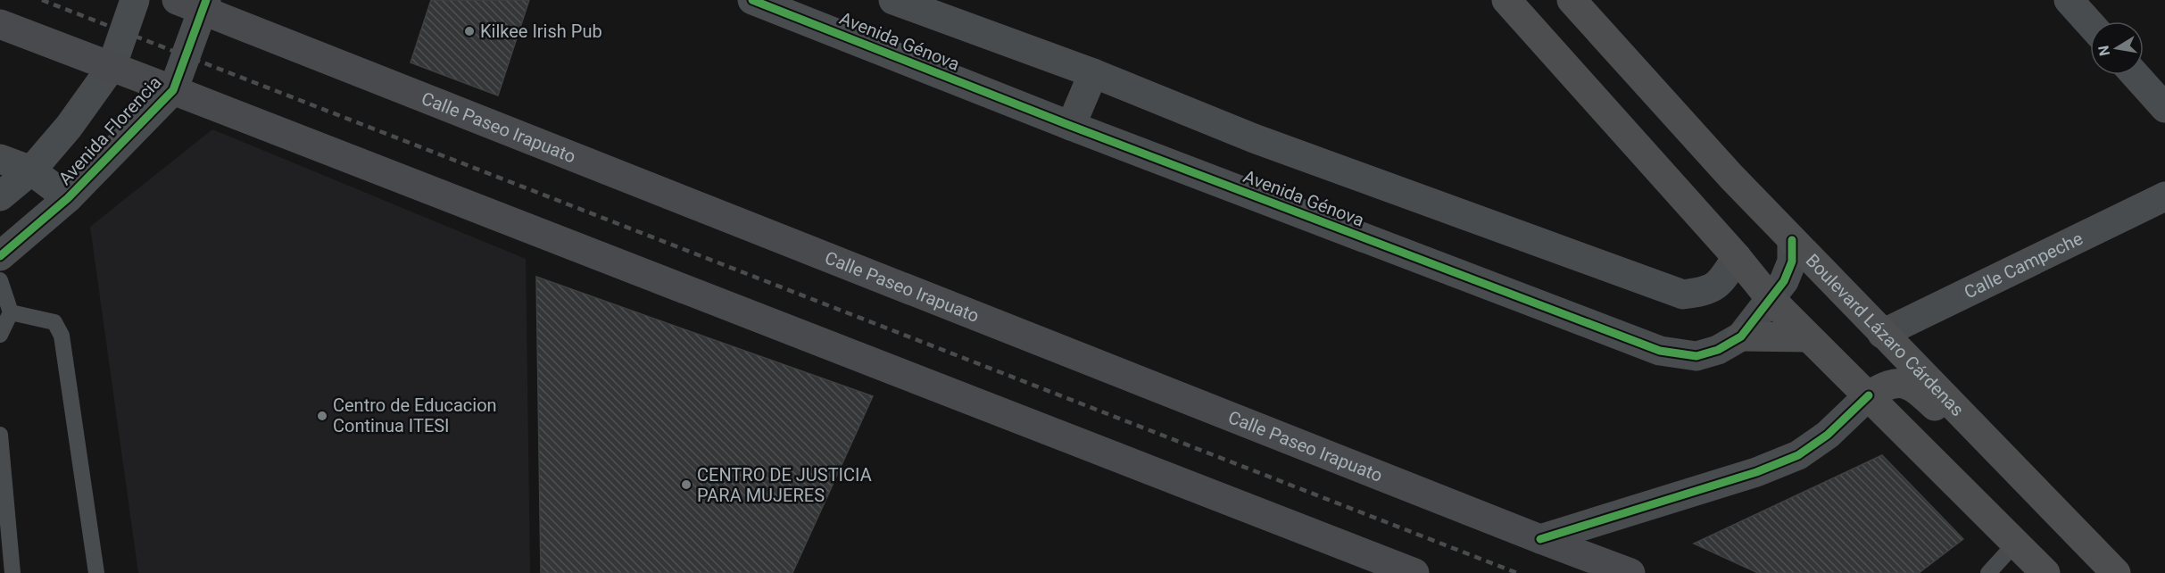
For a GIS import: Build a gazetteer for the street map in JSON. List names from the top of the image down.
{
  "streets": {
    "main road": ["Calle Paseo Irapuato", "Boulevard Lázaro Cárdenas"],
    "street": ["Avenida Génova", "Avenida Florencia", "Calle Campeche"]
  },
  "crossings": [
    ["Avenida Génova", "Boulevard Lázaro Cárdenas"],
    ["Calle Paseo Irapuato", "Avenida Florencia"],
    ["Calle Campeche", "Boulevard Lázaro Cárdenas"]
  ],
  "places": ["Kilkee Irish Pub", "Centro de Educacion Continua ITESI", "CENTRO DE JUSTICIA PARA MUJERES"],
  "north": "left"
}
